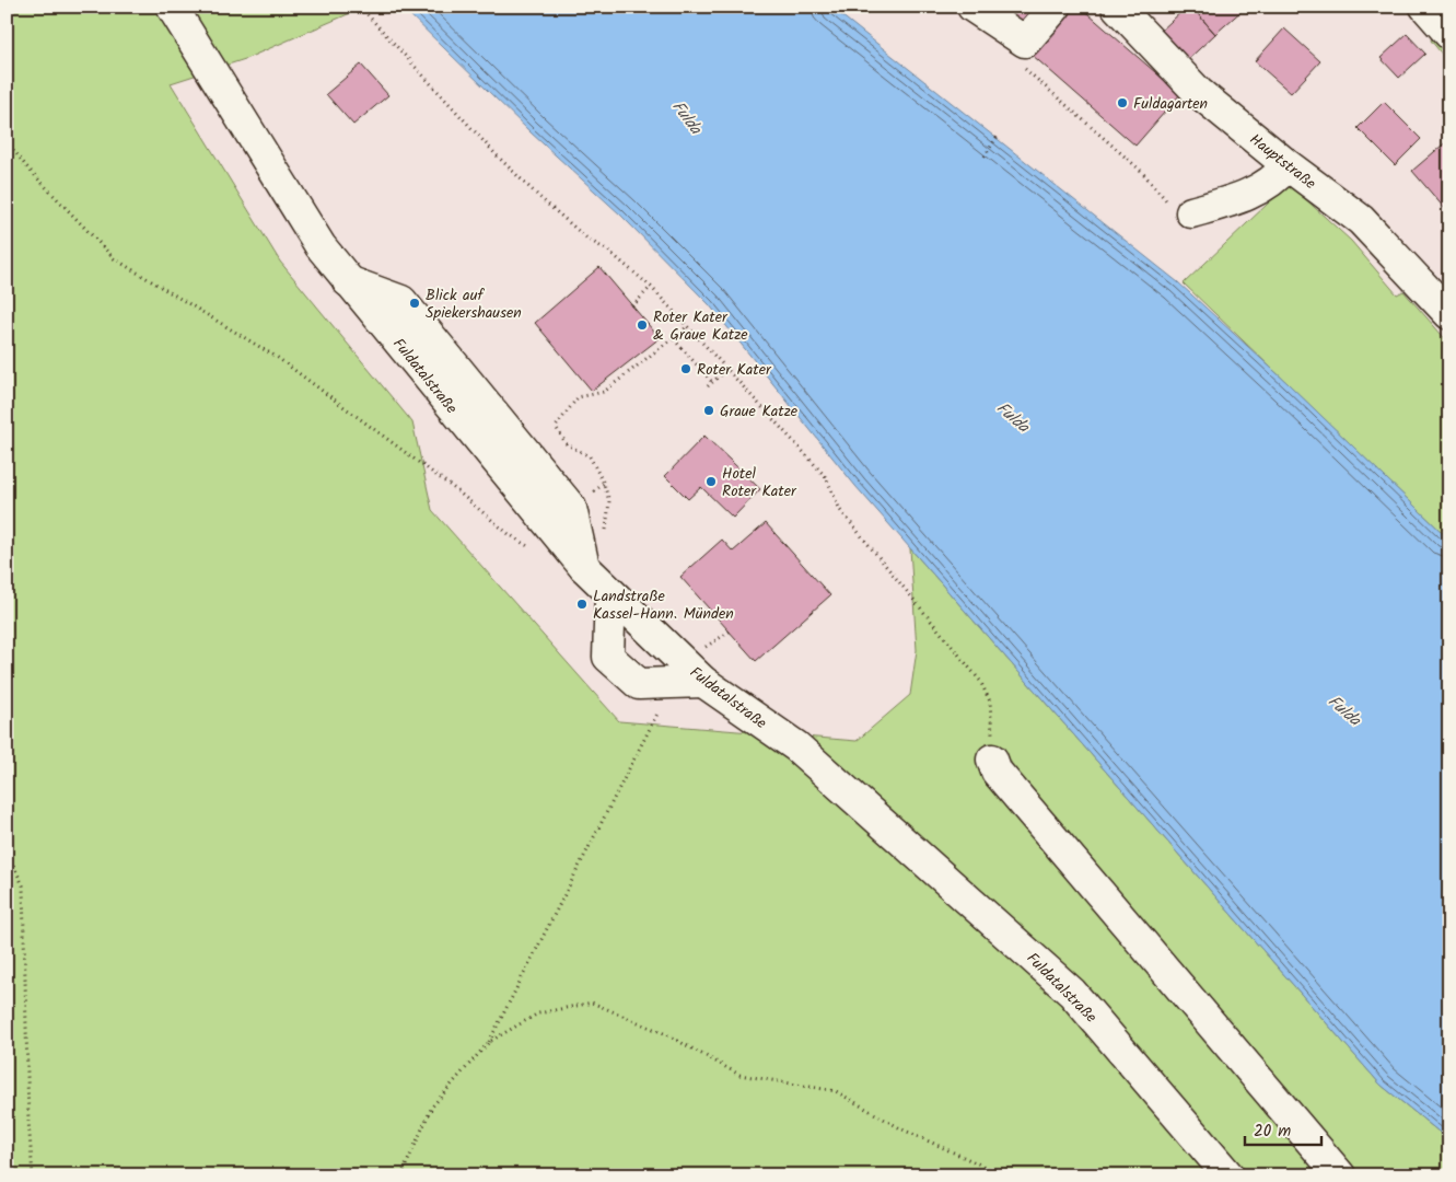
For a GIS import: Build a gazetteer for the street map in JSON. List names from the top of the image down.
{
  "streets": {
    "main road": ["Hauptstraße", "Fuldatalstraße"]
  },
  "water": ["Fulda"],
  "places": [
    "Fuldagarten",
    "Blick auf Spiekershausen",
    "Roter Kater & Graue Katze",
    "Roter Kater",
    "Graue Katze",
    "Hotel Roter Kater",
    "Landstraße Kassel-Hann. Münden"
  ],
  "scale_bar": "20 m"
}
